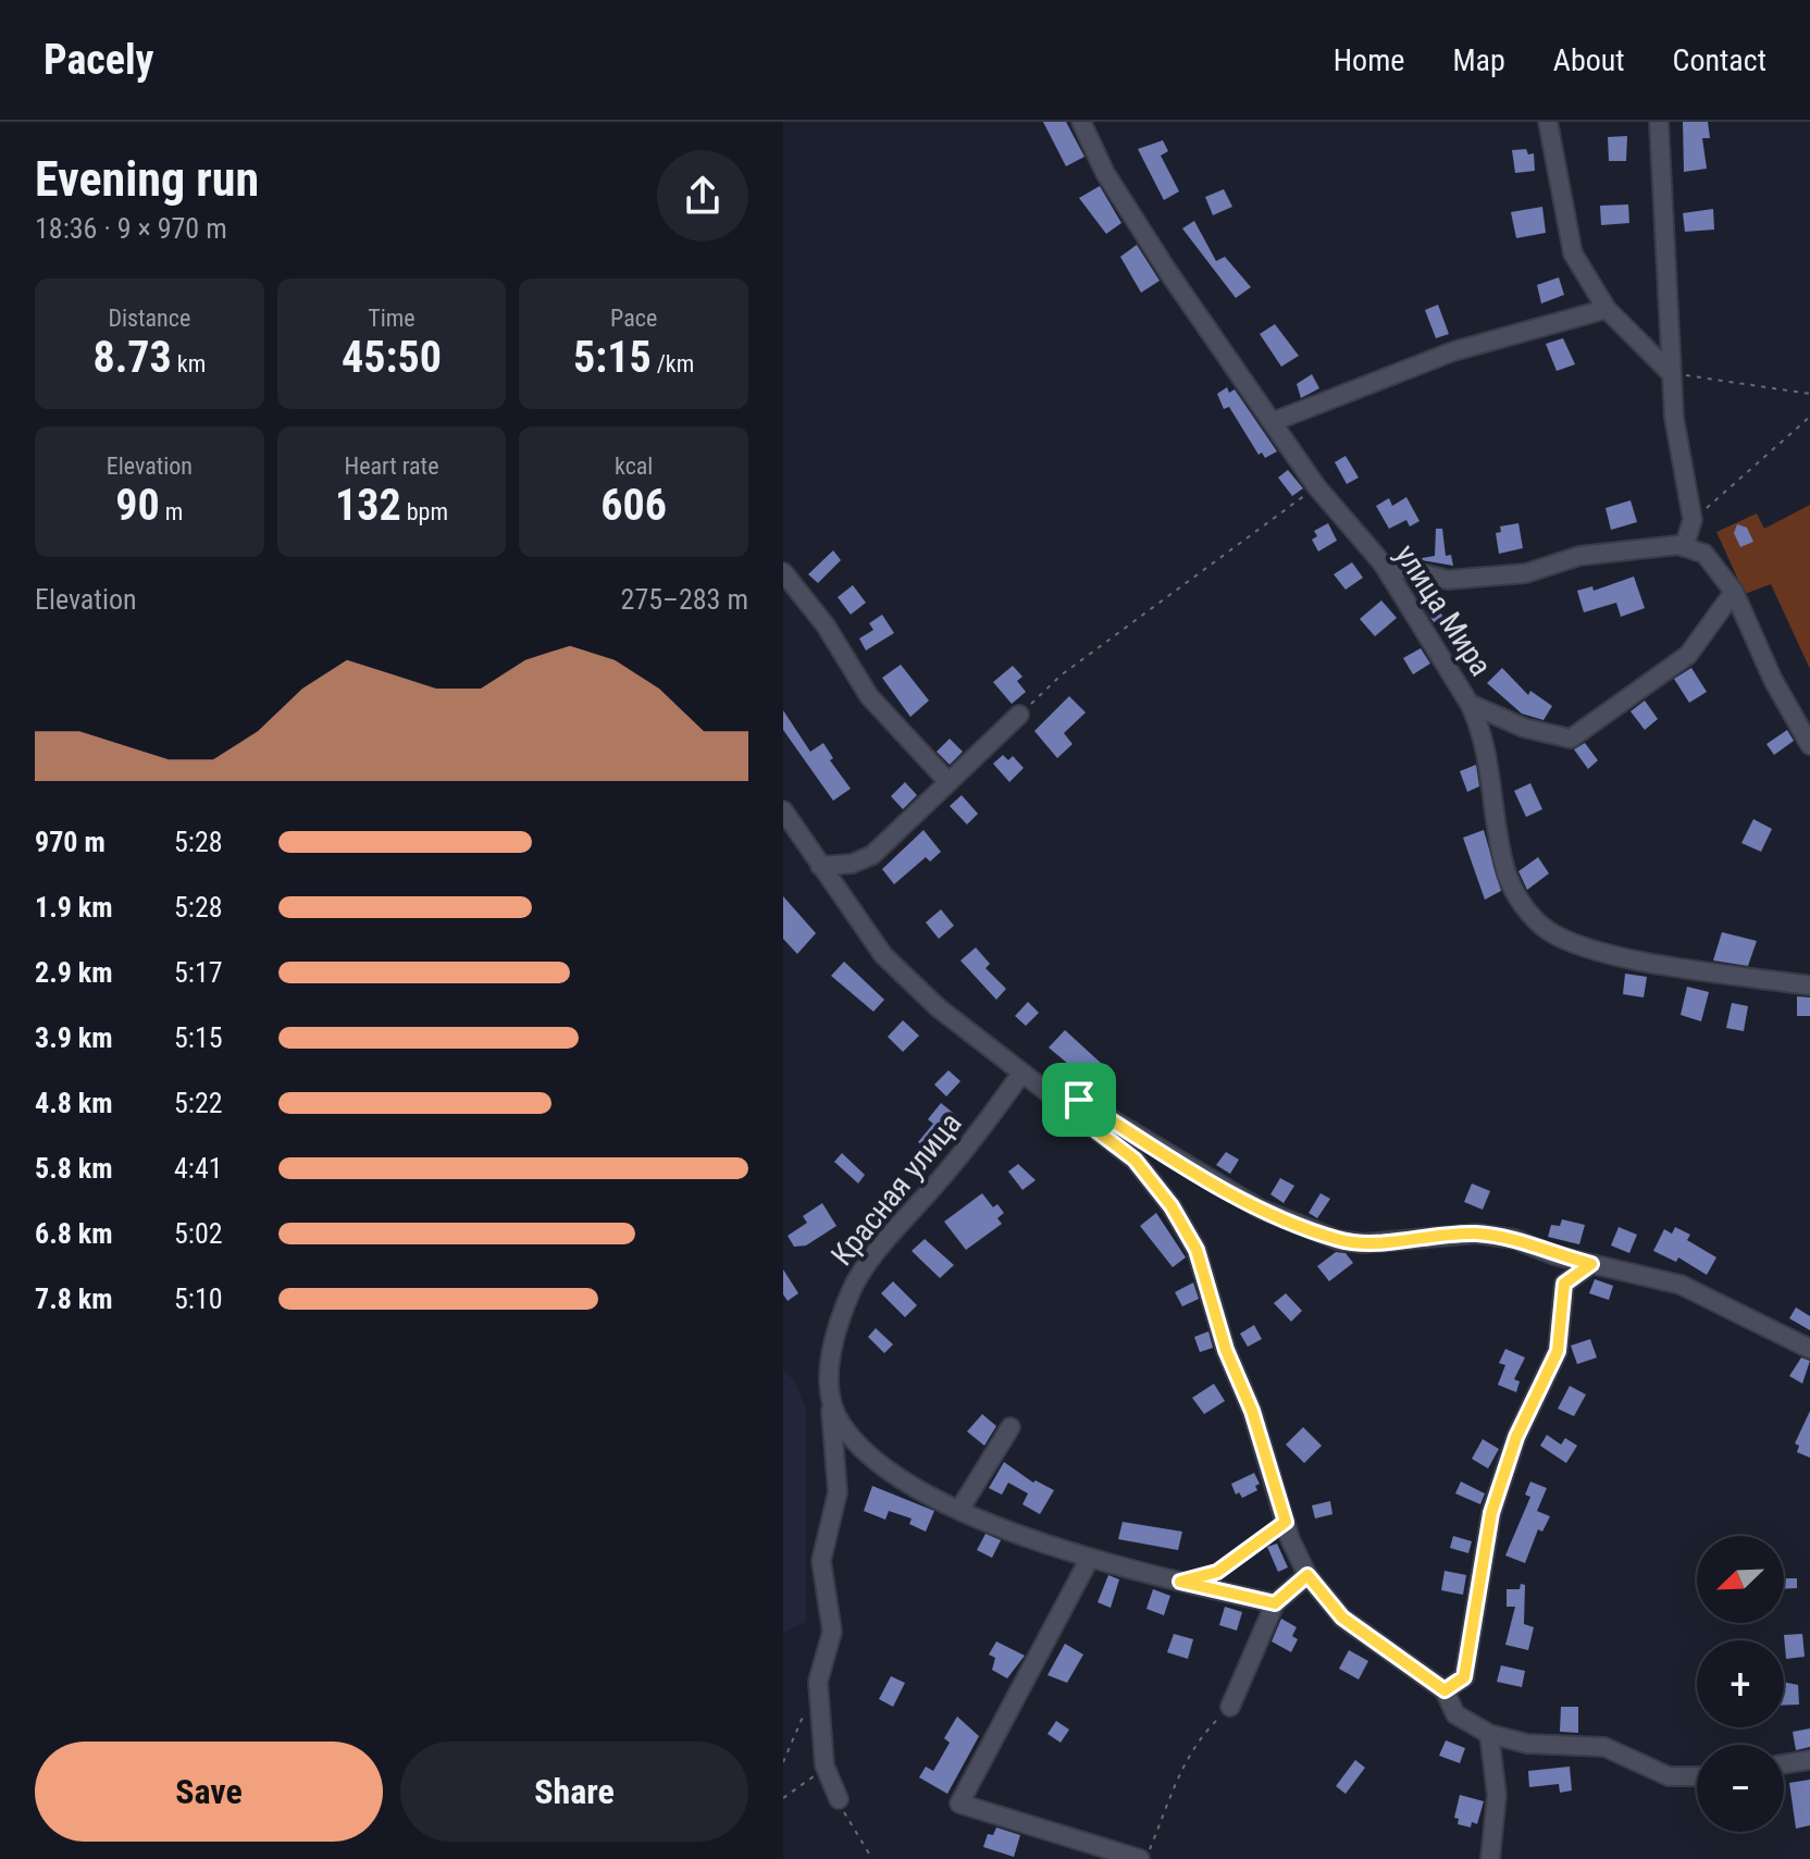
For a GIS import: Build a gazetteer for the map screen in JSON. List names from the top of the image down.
{
  "streets": {
    "street": ["улица Мира", "Красная улица"]
  },
  "north": "bottom left",
  "page": {
    "header": "Pacely",
    "nav": [
      "Home",
      "Map",
      "About",
      "Contact"
    ],
    "heading": ["Evening run", "18:36 · 9 × 970 m"],
    "stats": [
      ["Distance", "8.73 km"],
      ["Time", "45:50"],
      ["Pace", "5:15 /km"],
      ["Elevation", "90 m"],
      ["Heart rate", "132 bpm"],
      ["kcal", "606"]
    ],
    "chart": ["Elevation", "275–283 m"],
    "list": [
      {
        "name": "970 m",
        "note": "5:28"
      },
      {
        "name": "1.9 km",
        "note": "5:28"
      },
      {
        "name": "2.9 km",
        "note": "5:17"
      },
      {
        "name": "3.9 km",
        "note": "5:15"
      },
      {
        "name": "4.8 km",
        "note": "5:22"
      },
      {
        "name": "5.8 km",
        "note": "4:41"
      },
      {
        "name": "6.8 km",
        "note": "5:02"
      },
      {
        "name": "7.8 km",
        "note": "5:10"
      }
    ],
    "map_buttons": ["+", "−"],
    "buttons": ["Save", "Share"]
  }
}
